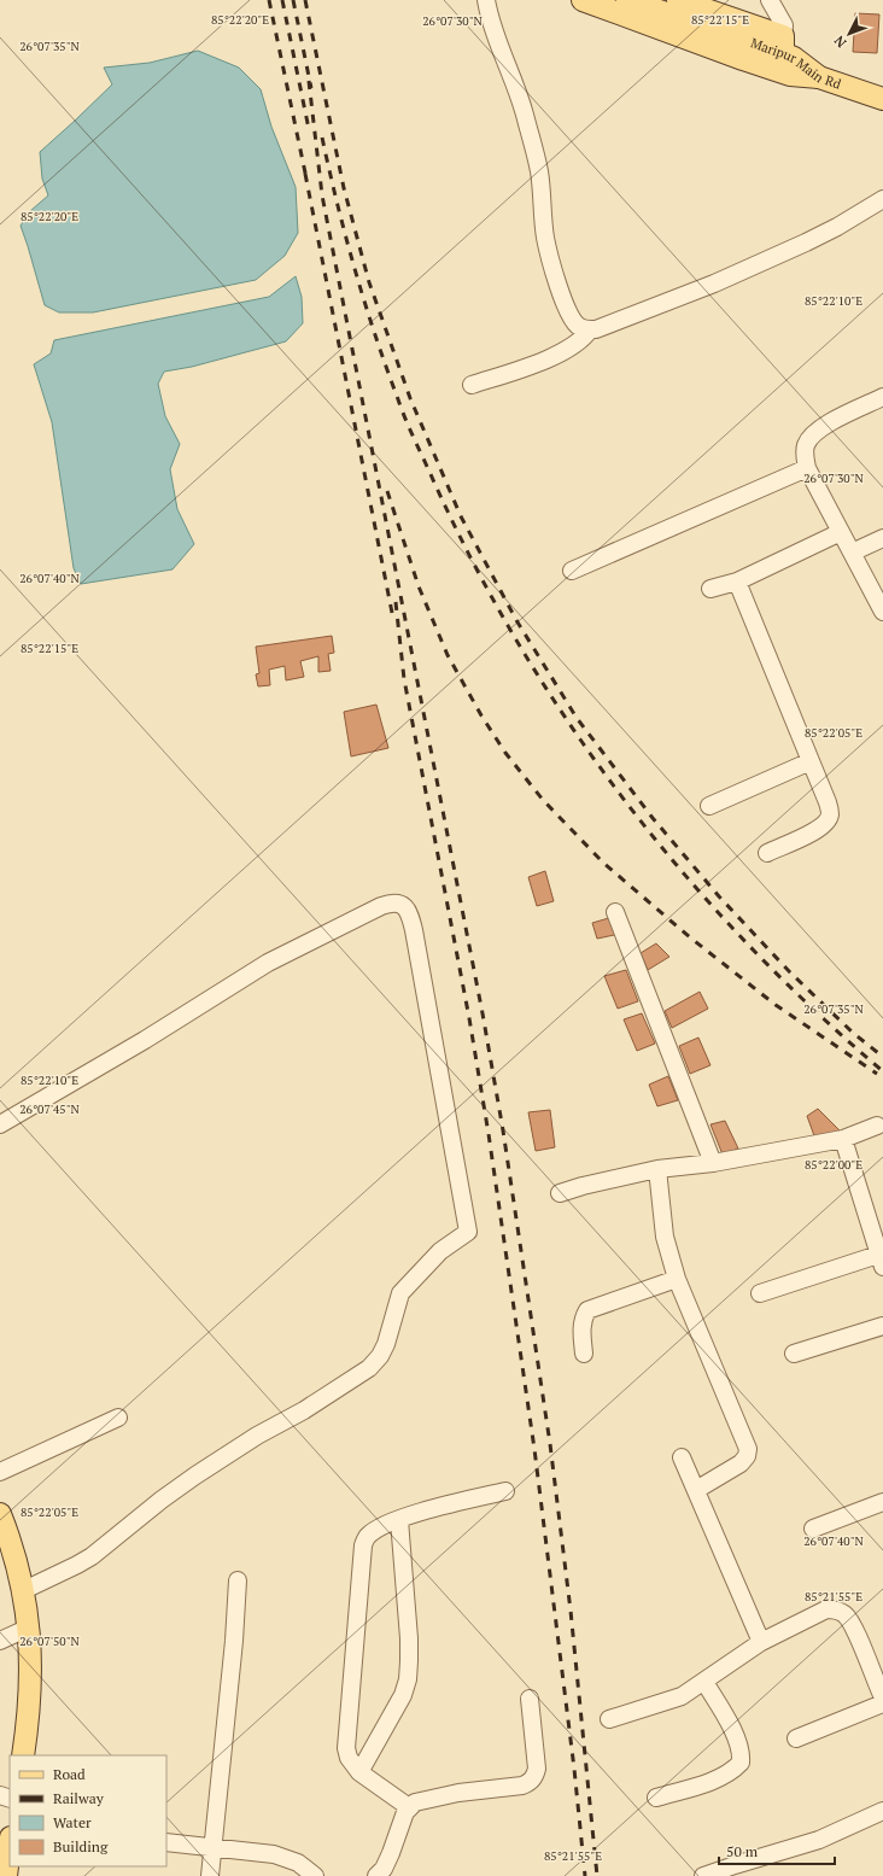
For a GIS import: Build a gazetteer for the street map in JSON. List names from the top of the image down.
{
  "streets": {
    "main road": ["Maripur Main Rd"]
  },
  "legend": [
    "Road",
    "Railway",
    "Water",
    "Building"
  ],
  "scale_bar": "50 m",
  "north": "bottom left",
  "coordinates": [
    "85°22'20\"E",
    "85°22'15\"E",
    "26°07'30\"N",
    "26°07'35\"N",
    "85°22'10\"E",
    "26°07'40\"N",
    "85°22'05\"E",
    "26°07'45\"N",
    "85°22'00\"E",
    "85°21'55\"E",
    "26°07'50\"N"
  ]
}
